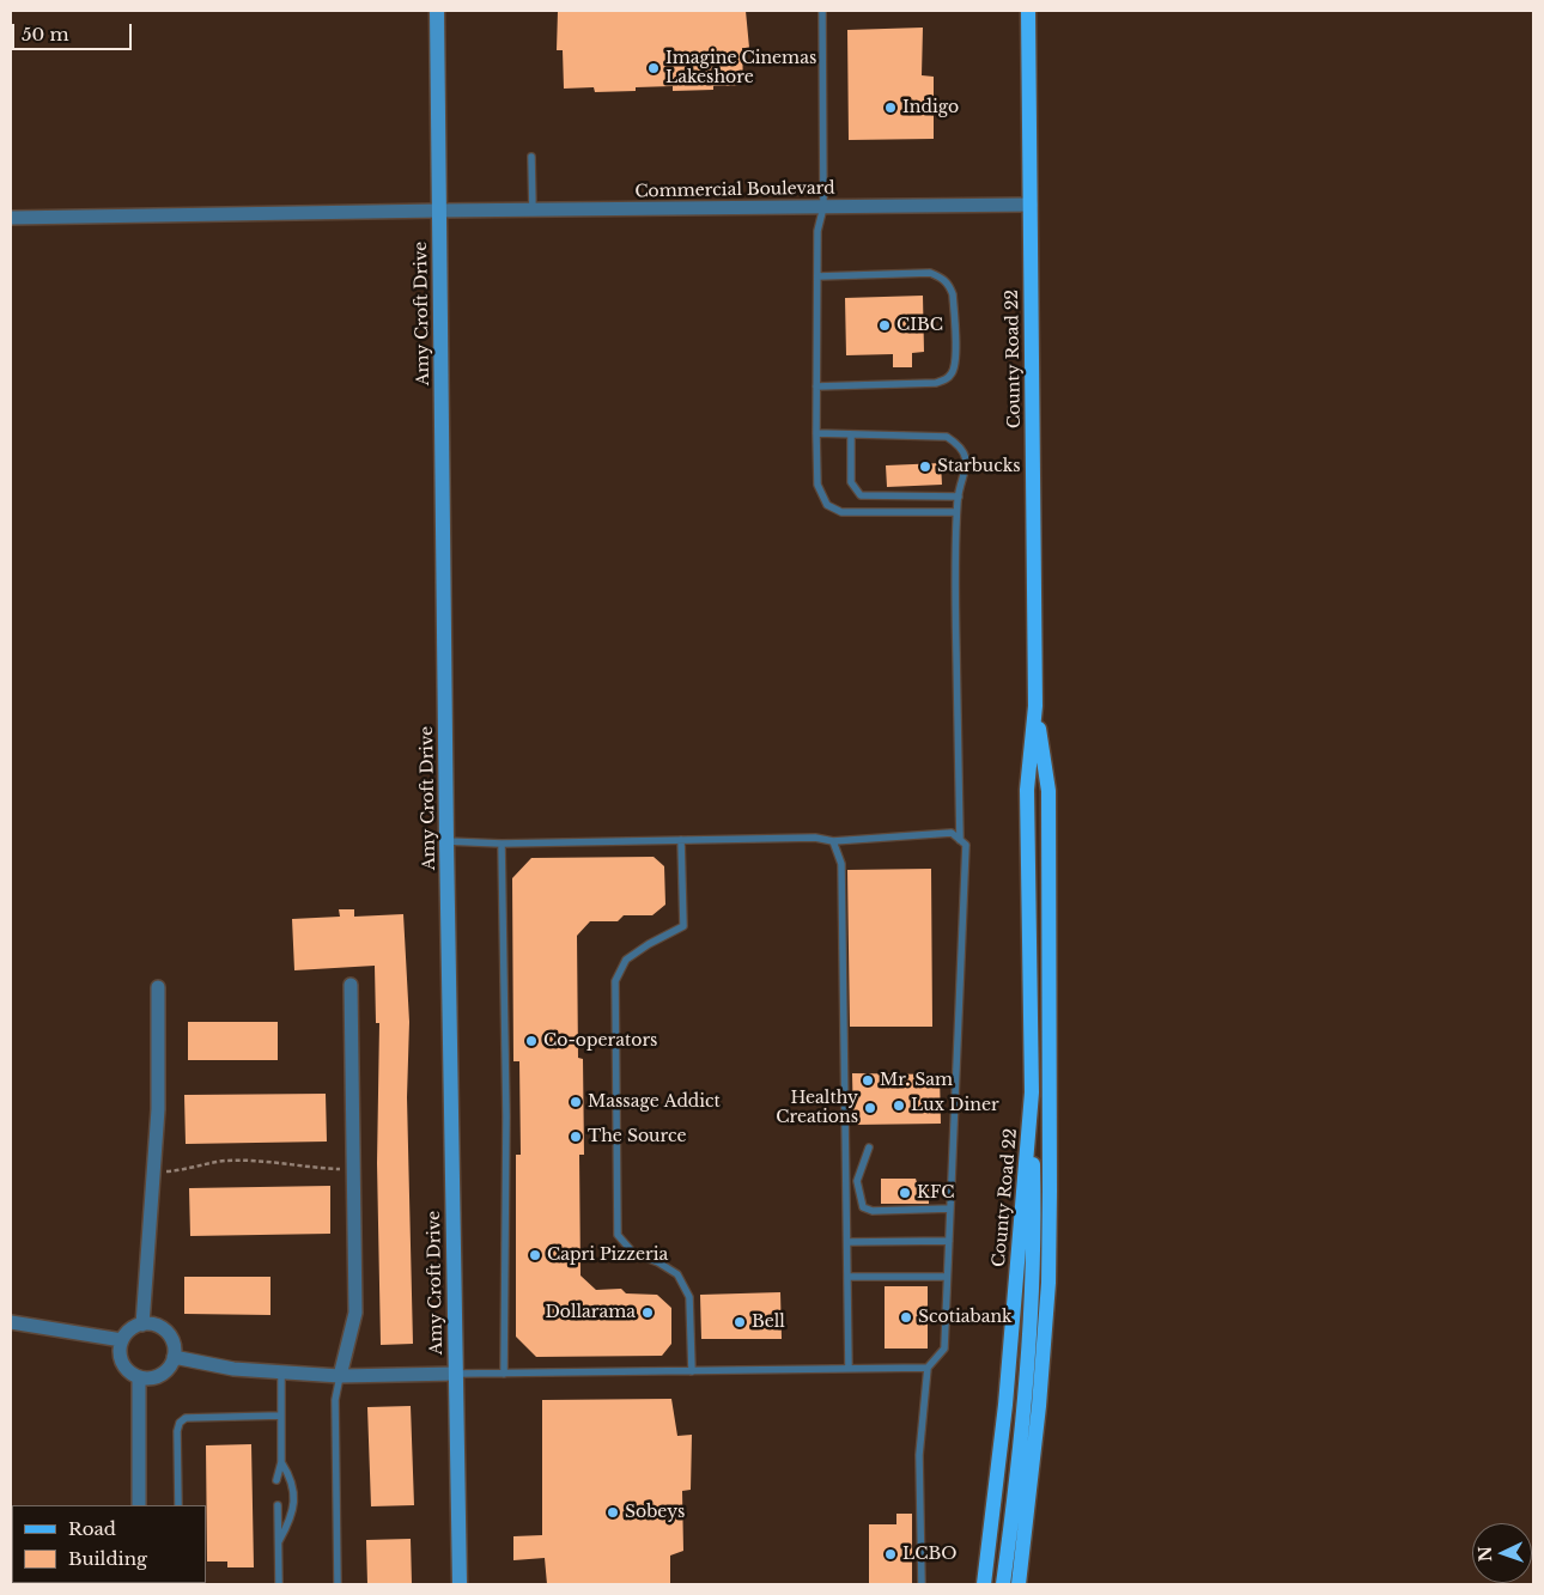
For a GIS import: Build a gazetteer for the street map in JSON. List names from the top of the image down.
{
  "streets": {
    "main road": ["County Road 22"],
    "street": ["Commercial Boulevard", "Amy Croft Drive"]
  },
  "crossings": [
    ["Commercial Boulevard", "Amy Croft Drive"],
    ["Commercial Boulevard", "County Road 22"]
  ],
  "places": [
    "Imagine Cinemas Lakeshore",
    "Indigo",
    "CIBC",
    "Starbucks",
    "Co-operators",
    "Mr. Sam",
    "Massage Addict",
    "Lux Diner",
    "Healthy Creations",
    "The Source",
    "KFC",
    "Capri Pizzeria",
    "Dollarama",
    "Scotiabank",
    "Bell",
    "Sobeys",
    "LCBO"
  ],
  "legend": ["Road", "Building"],
  "scale_bar": "50 m",
  "north": "left"
}
